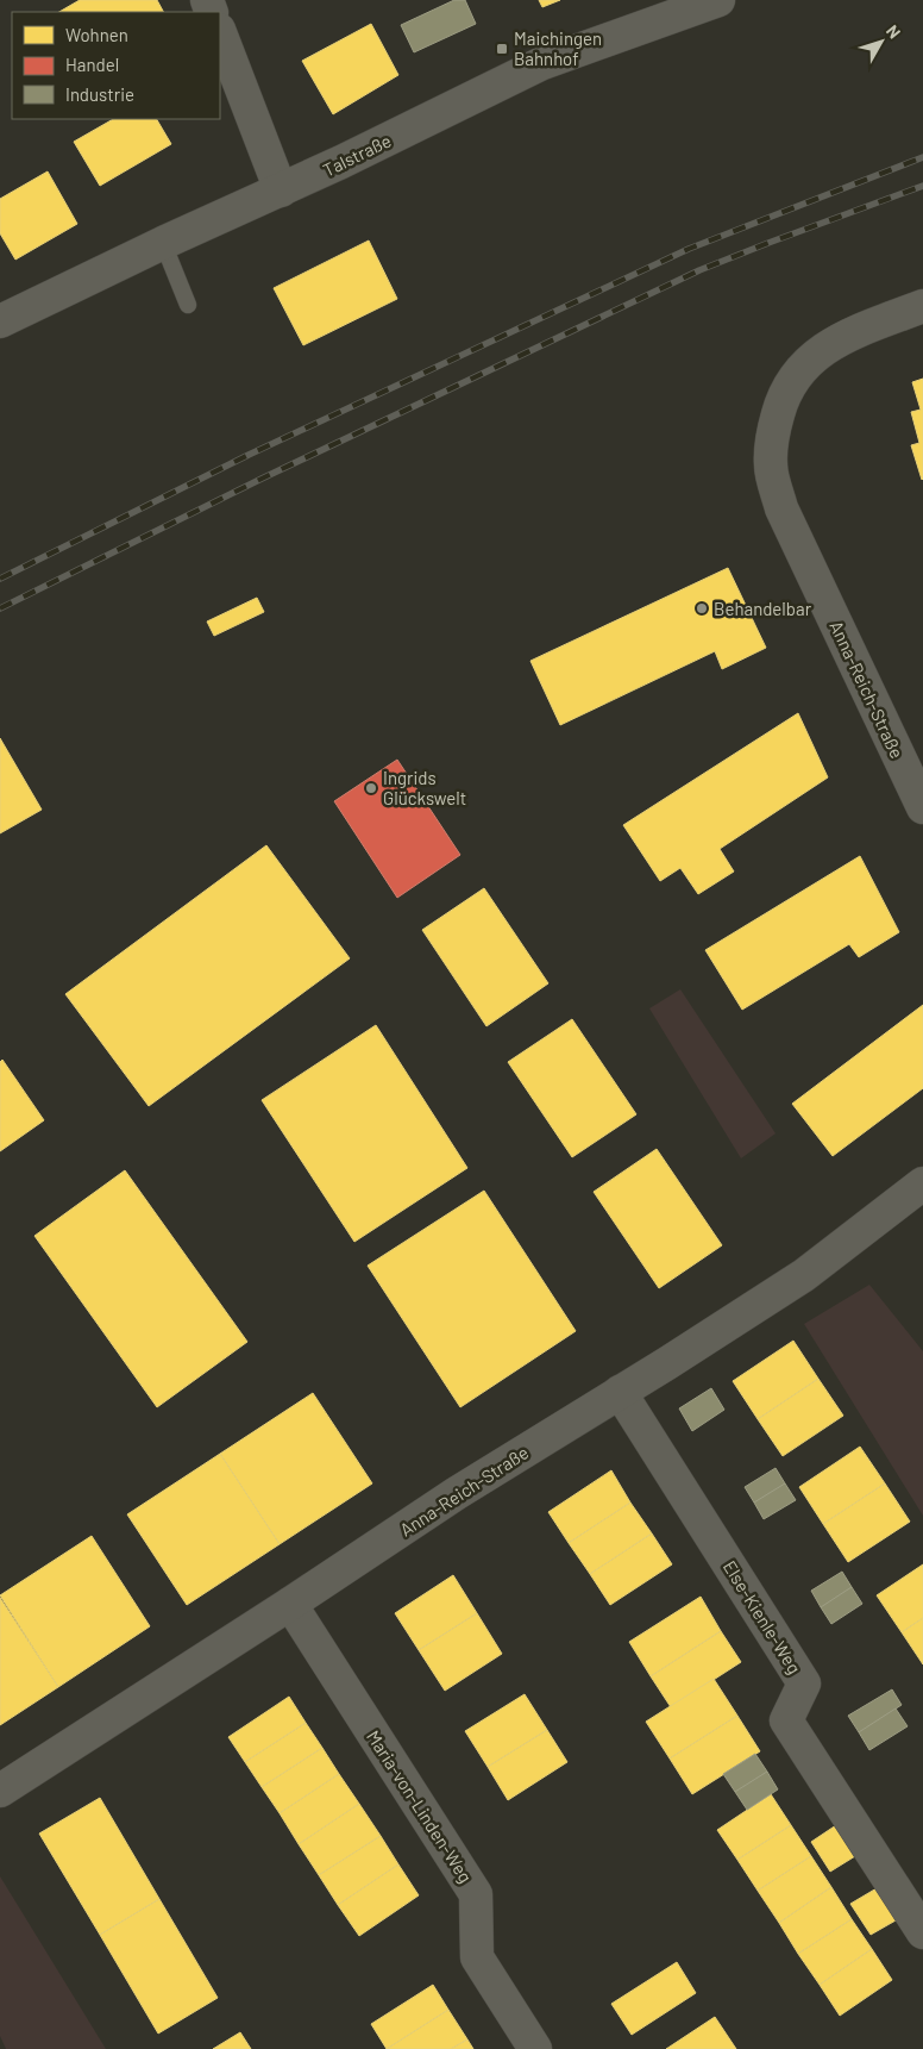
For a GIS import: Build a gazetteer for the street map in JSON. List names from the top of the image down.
{
  "streets": {
    "street": [
      "Talstraße",
      "Anna-Reich-Straße",
      "Else-Kienle-Weg",
      "Maria-von-Linden-Weg"
    ]
  },
  "crossings": [
    ["Anna-Reich-Straße", "Else-Kienle-Weg"],
    ["Anna-Reich-Straße", "Maria-von-Linden-Weg"]
  ],
  "places": {
    "transit": ["Maichingen Bahnhof"],
    "other": ["Behandelbar", "Ingrids Glückswelt"]
  },
  "legend": ["Wohnen", "Handel", "Industrie"],
  "north": "top right"
}
